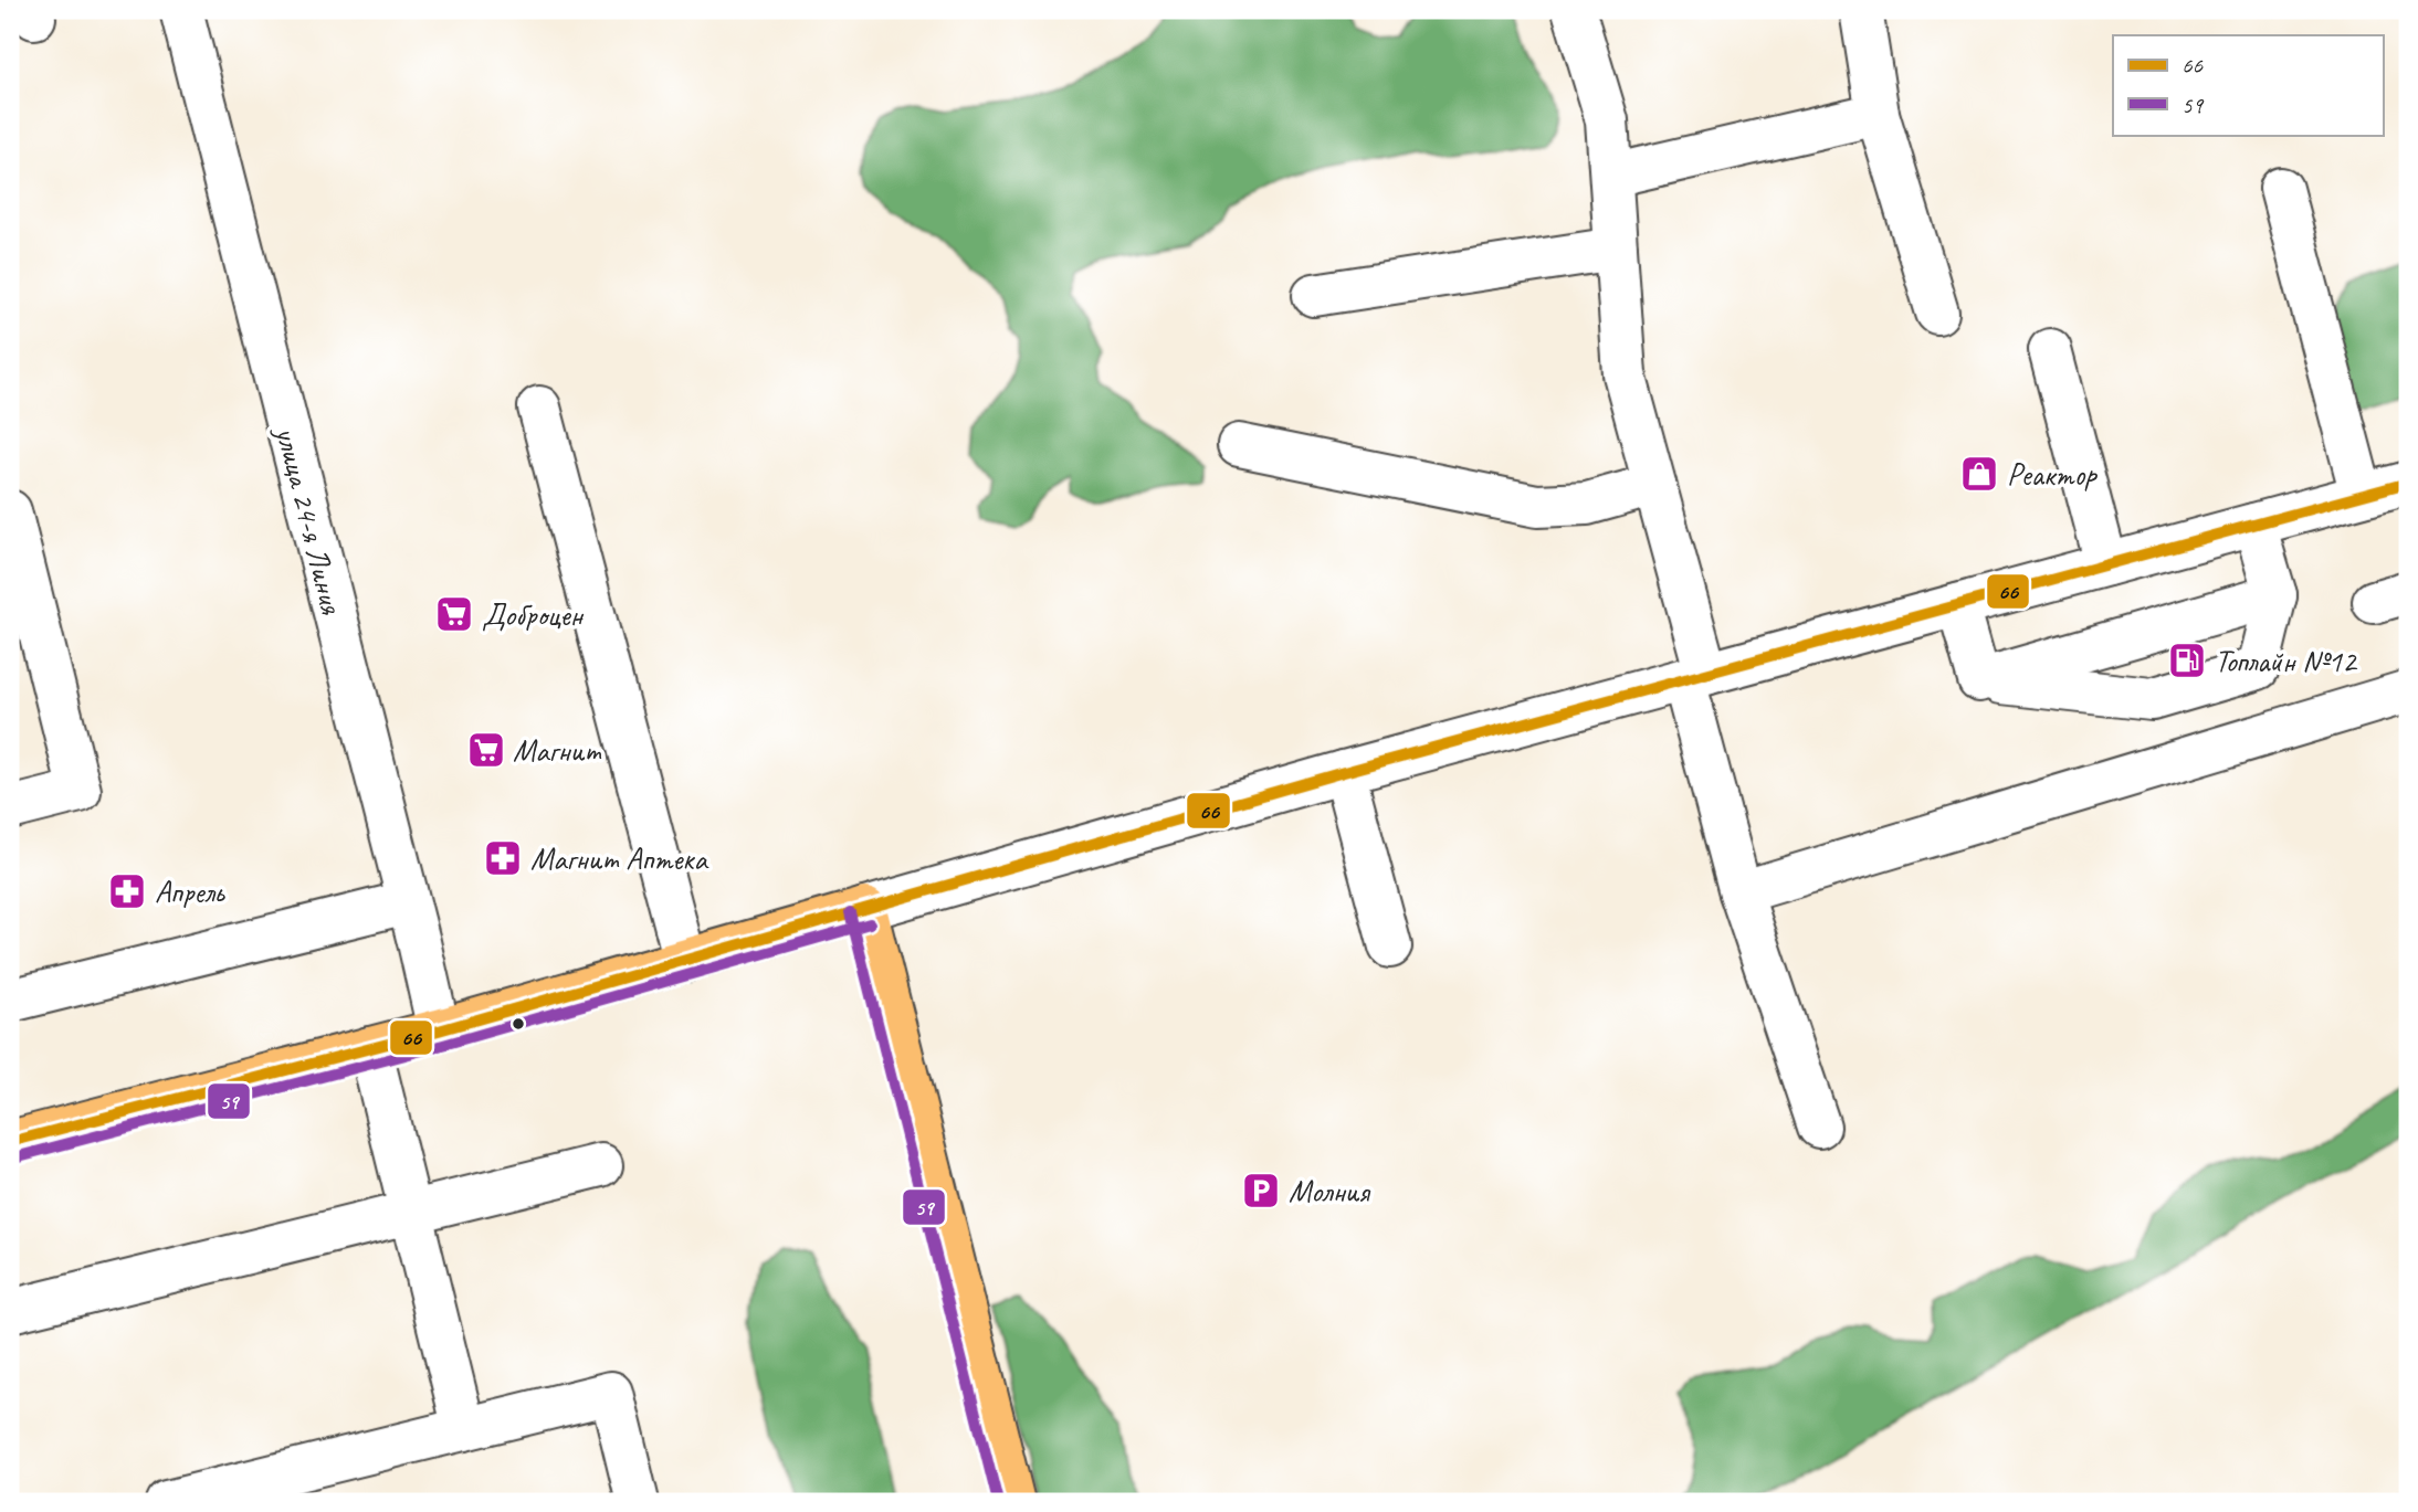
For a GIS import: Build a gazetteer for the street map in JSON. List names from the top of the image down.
{
  "streets": {
    "street": ["улица 24-я Линия"]
  },
  "places": {
    "shop": ["Реактор"],
    "supermarket": ["Доброцен", "Магнит"],
    "fuel station": ["Топлайн №12"],
    "pharmacy": ["Магнит Аптека", "Апрель"],
    "parking": ["Молния"]
  },
  "lines": ["transit line 66", "transit line 59"],
  "legend": ["66", "59"]
}
